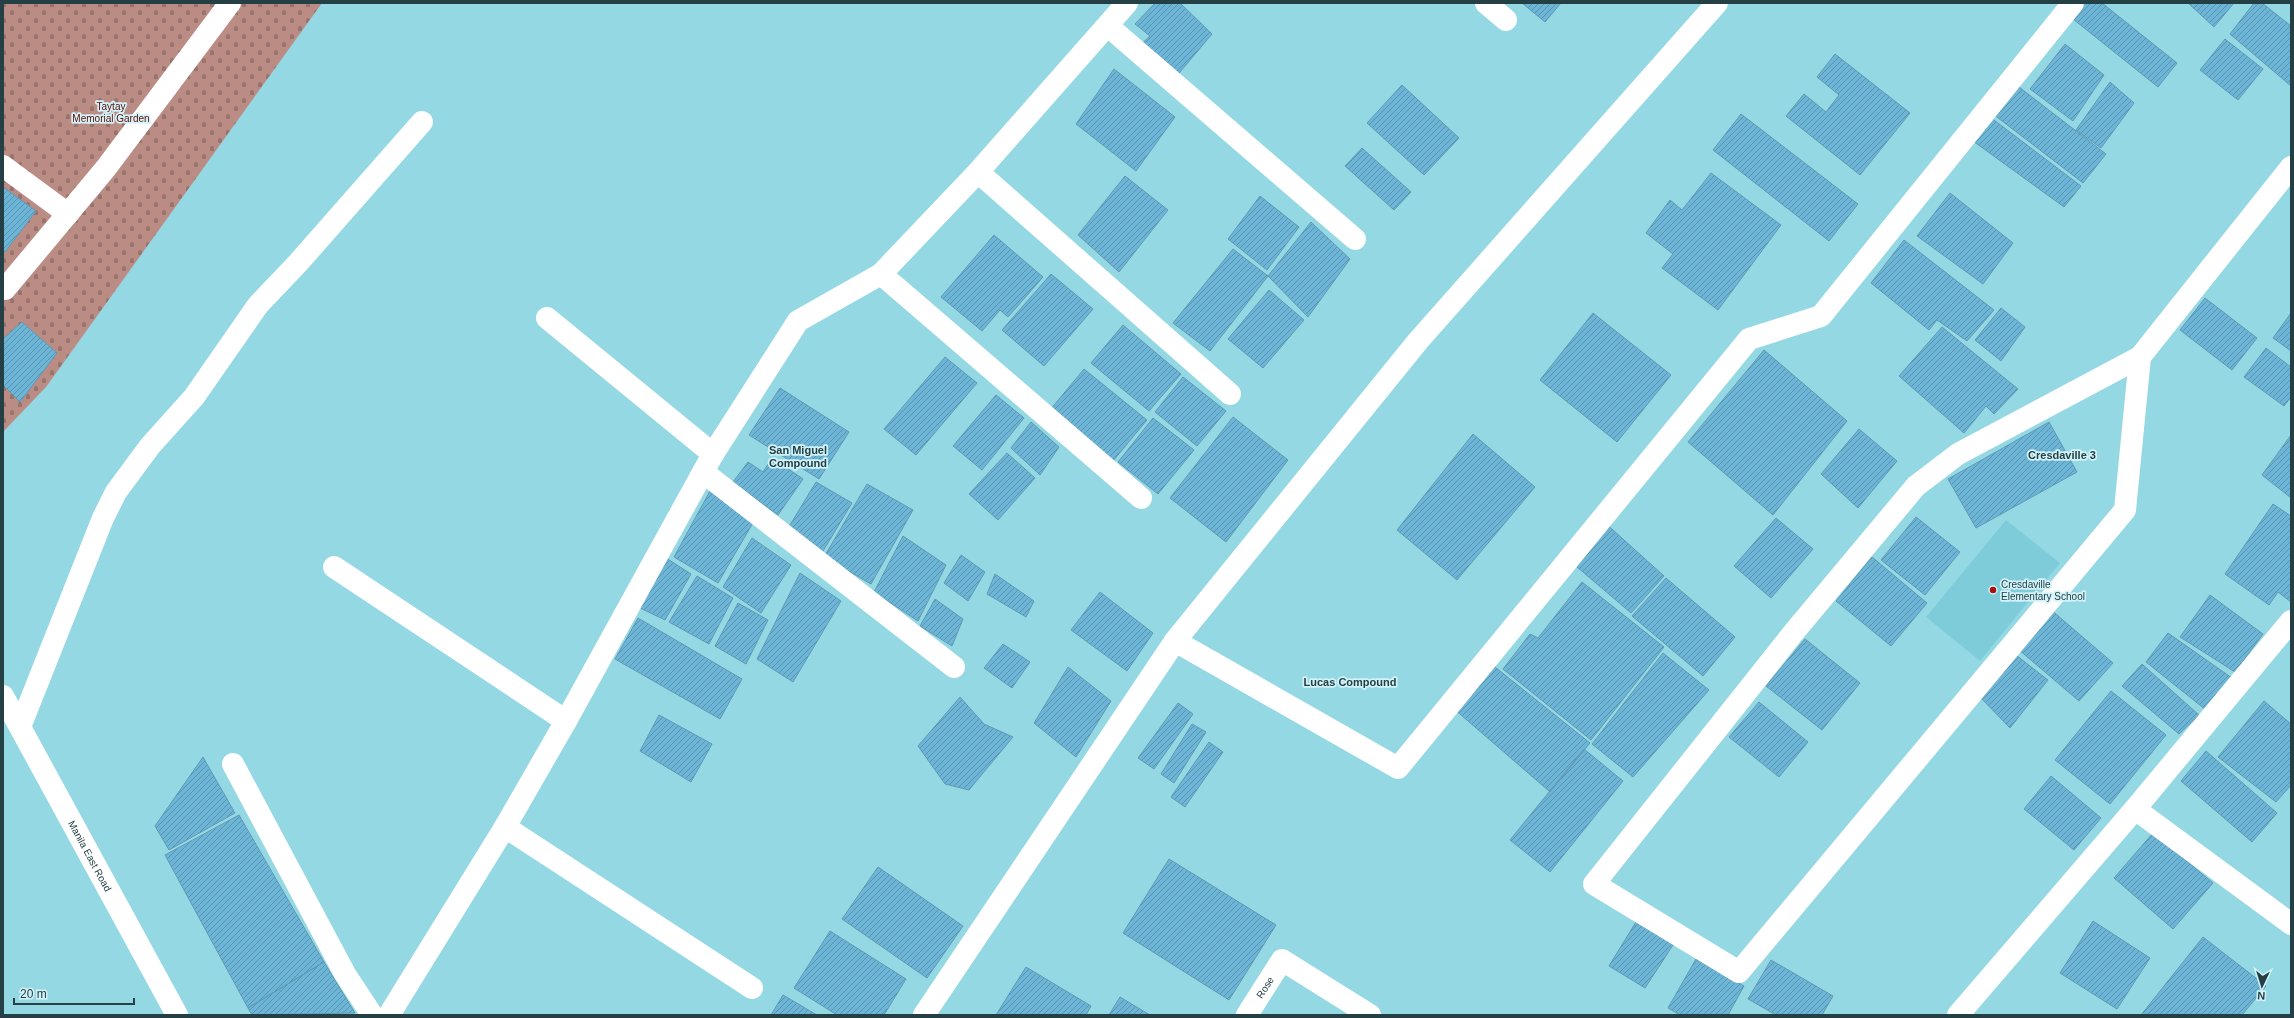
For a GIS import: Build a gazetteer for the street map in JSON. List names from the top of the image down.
{
  "streets": {
    "street": ["Manila East Road", "Rose"]
  },
  "districts": ["San Miguel Compound", "Cresdaville 3", "Lucas Compound"],
  "parks": ["Taytay Memorial Garden"],
  "places": ["Cresdaville Elementary School"],
  "scale_bar": "20 m",
  "north": "bottom"
}
